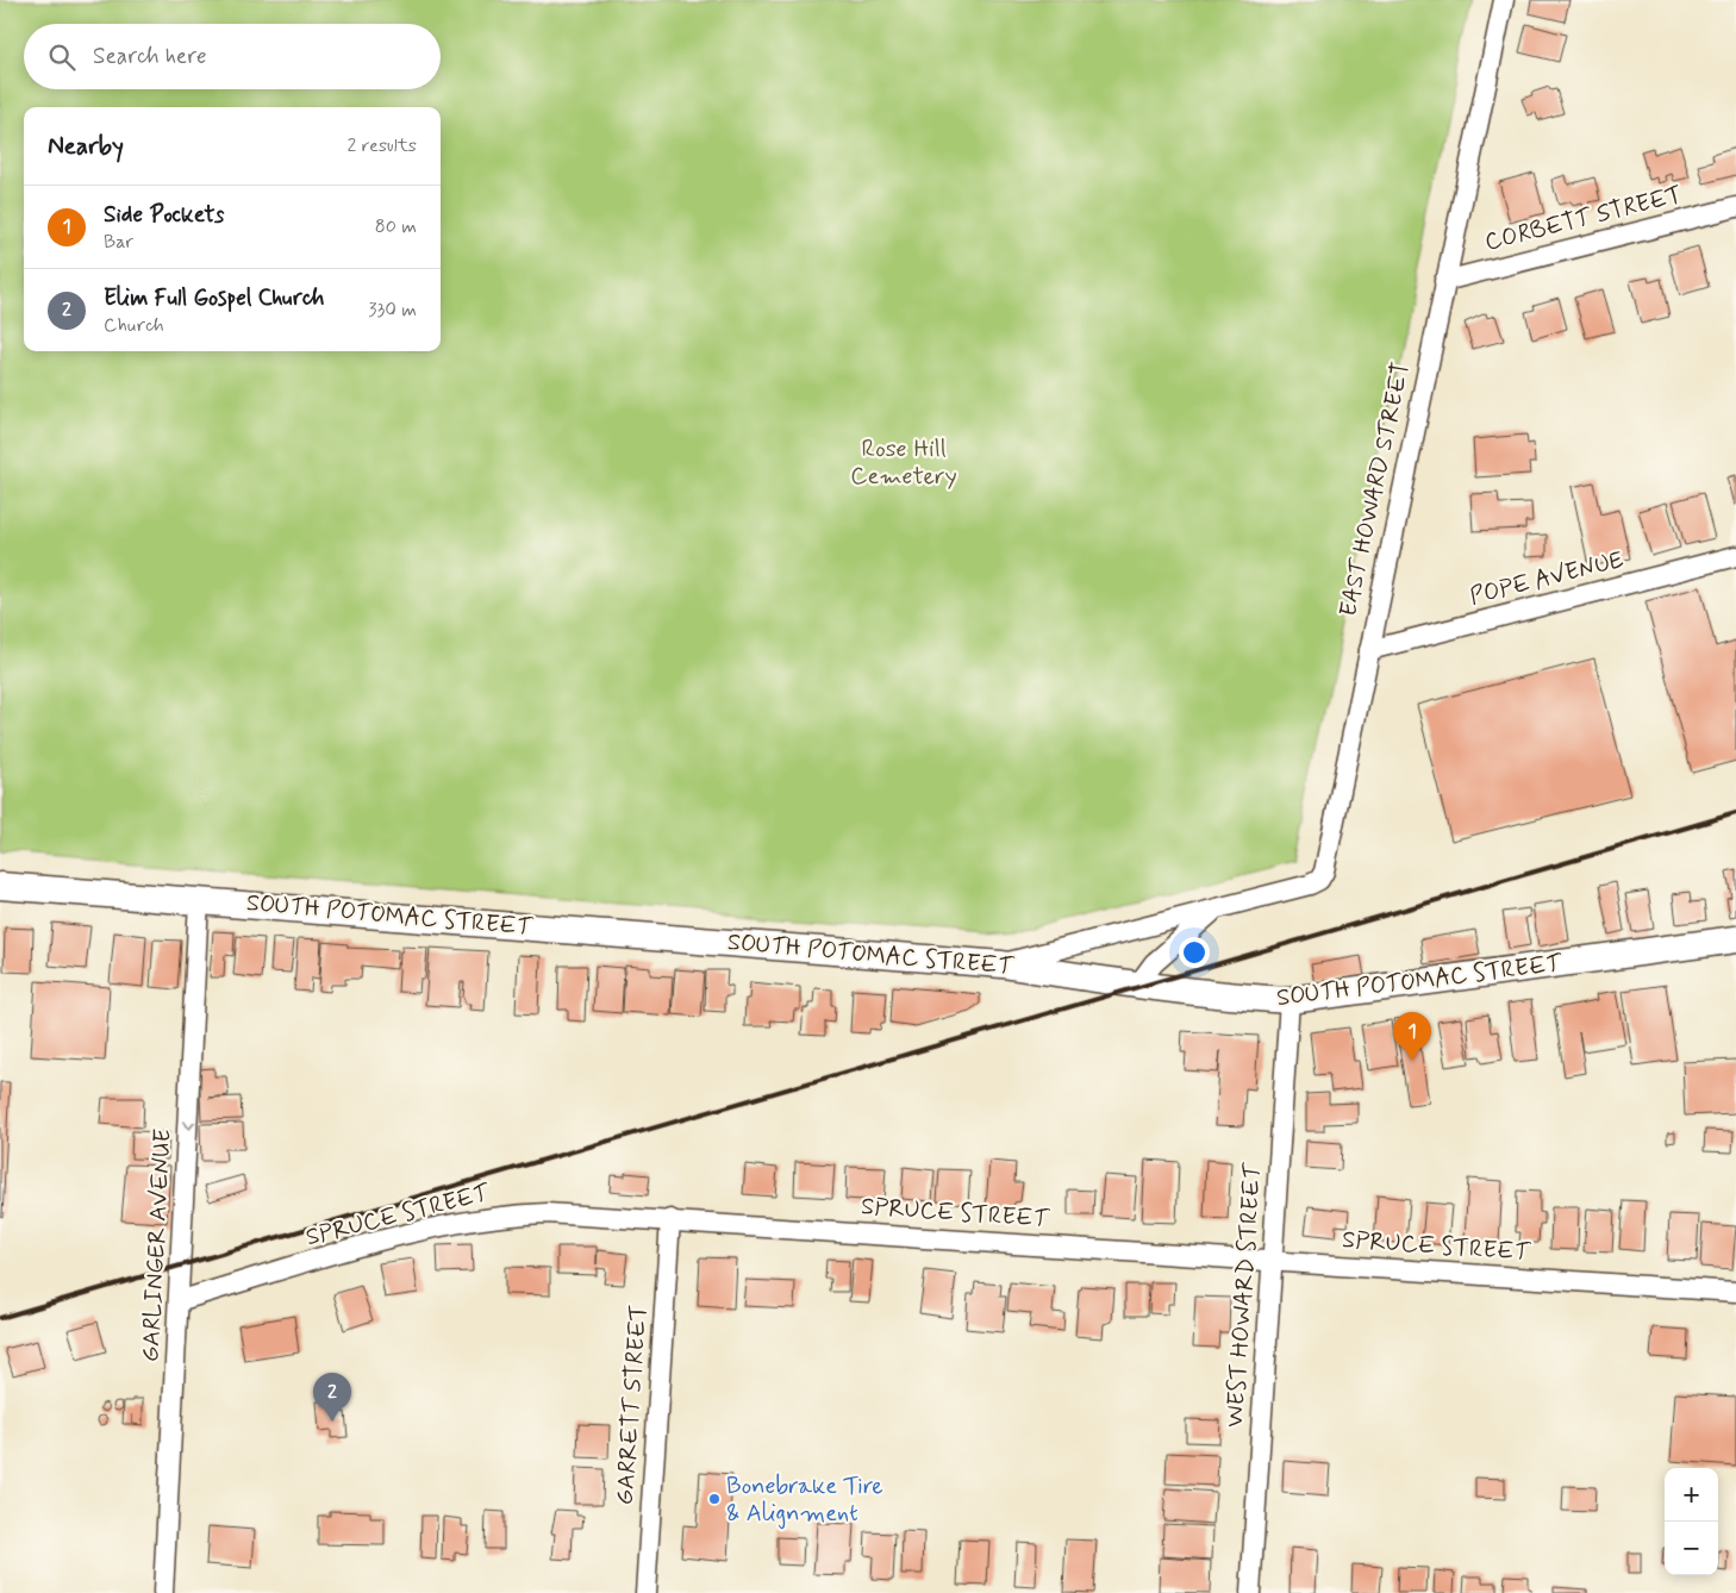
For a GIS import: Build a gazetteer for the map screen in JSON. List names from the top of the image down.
{
  "streets": {
    "main road": ["SOUTH POTOMAC STREET"],
    "street": [
      "CORBETT STREET",
      "EAST HOWARD STREET",
      "POPE AVENUE",
      "SPRUCE STREET",
      "GARLINGER AVENUE",
      "WEST HOWARD STREET",
      "GARRETT STREET"
    ]
  },
  "crossings": [
    ["CORBETT STREET", "EAST HOWARD STREET"],
    ["EAST HOWARD STREET", "POPE AVENUE"],
    ["EAST HOWARD STREET", "SOUTH POTOMAC STREET"],
    ["SOUTH POTOMAC STREET", "GARLINGER AVENUE"],
    ["SOUTH POTOMAC STREET", "WEST HOWARD STREET"],
    ["SPRUCE STREET", "GARLINGER AVENUE"],
    ["SPRUCE STREET", "WEST HOWARD STREET"],
    ["SPRUCE STREET", "GARRETT STREET"]
  ],
  "one_way": ["GARLINGER AVENUE"],
  "parks": ["Rose Hill Cemetery"],
  "places": ["Bonebrake Tire & Alignment"],
  "page": {
    "search": "Search here",
    "heading": ["Nearby", "2 results"],
    "list": [
      {
        "mark": "1",
        "name": "Side Pockets",
        "note": "Bar",
        "value": "80 m"
      },
      {
        "mark": "2",
        "name": "Elim Full Gospel Church",
        "note": "Church",
        "value": "330 m"
      }
    ],
    "pins": ["1", "2"],
    "map_buttons": ["+", "−"]
  }
}
